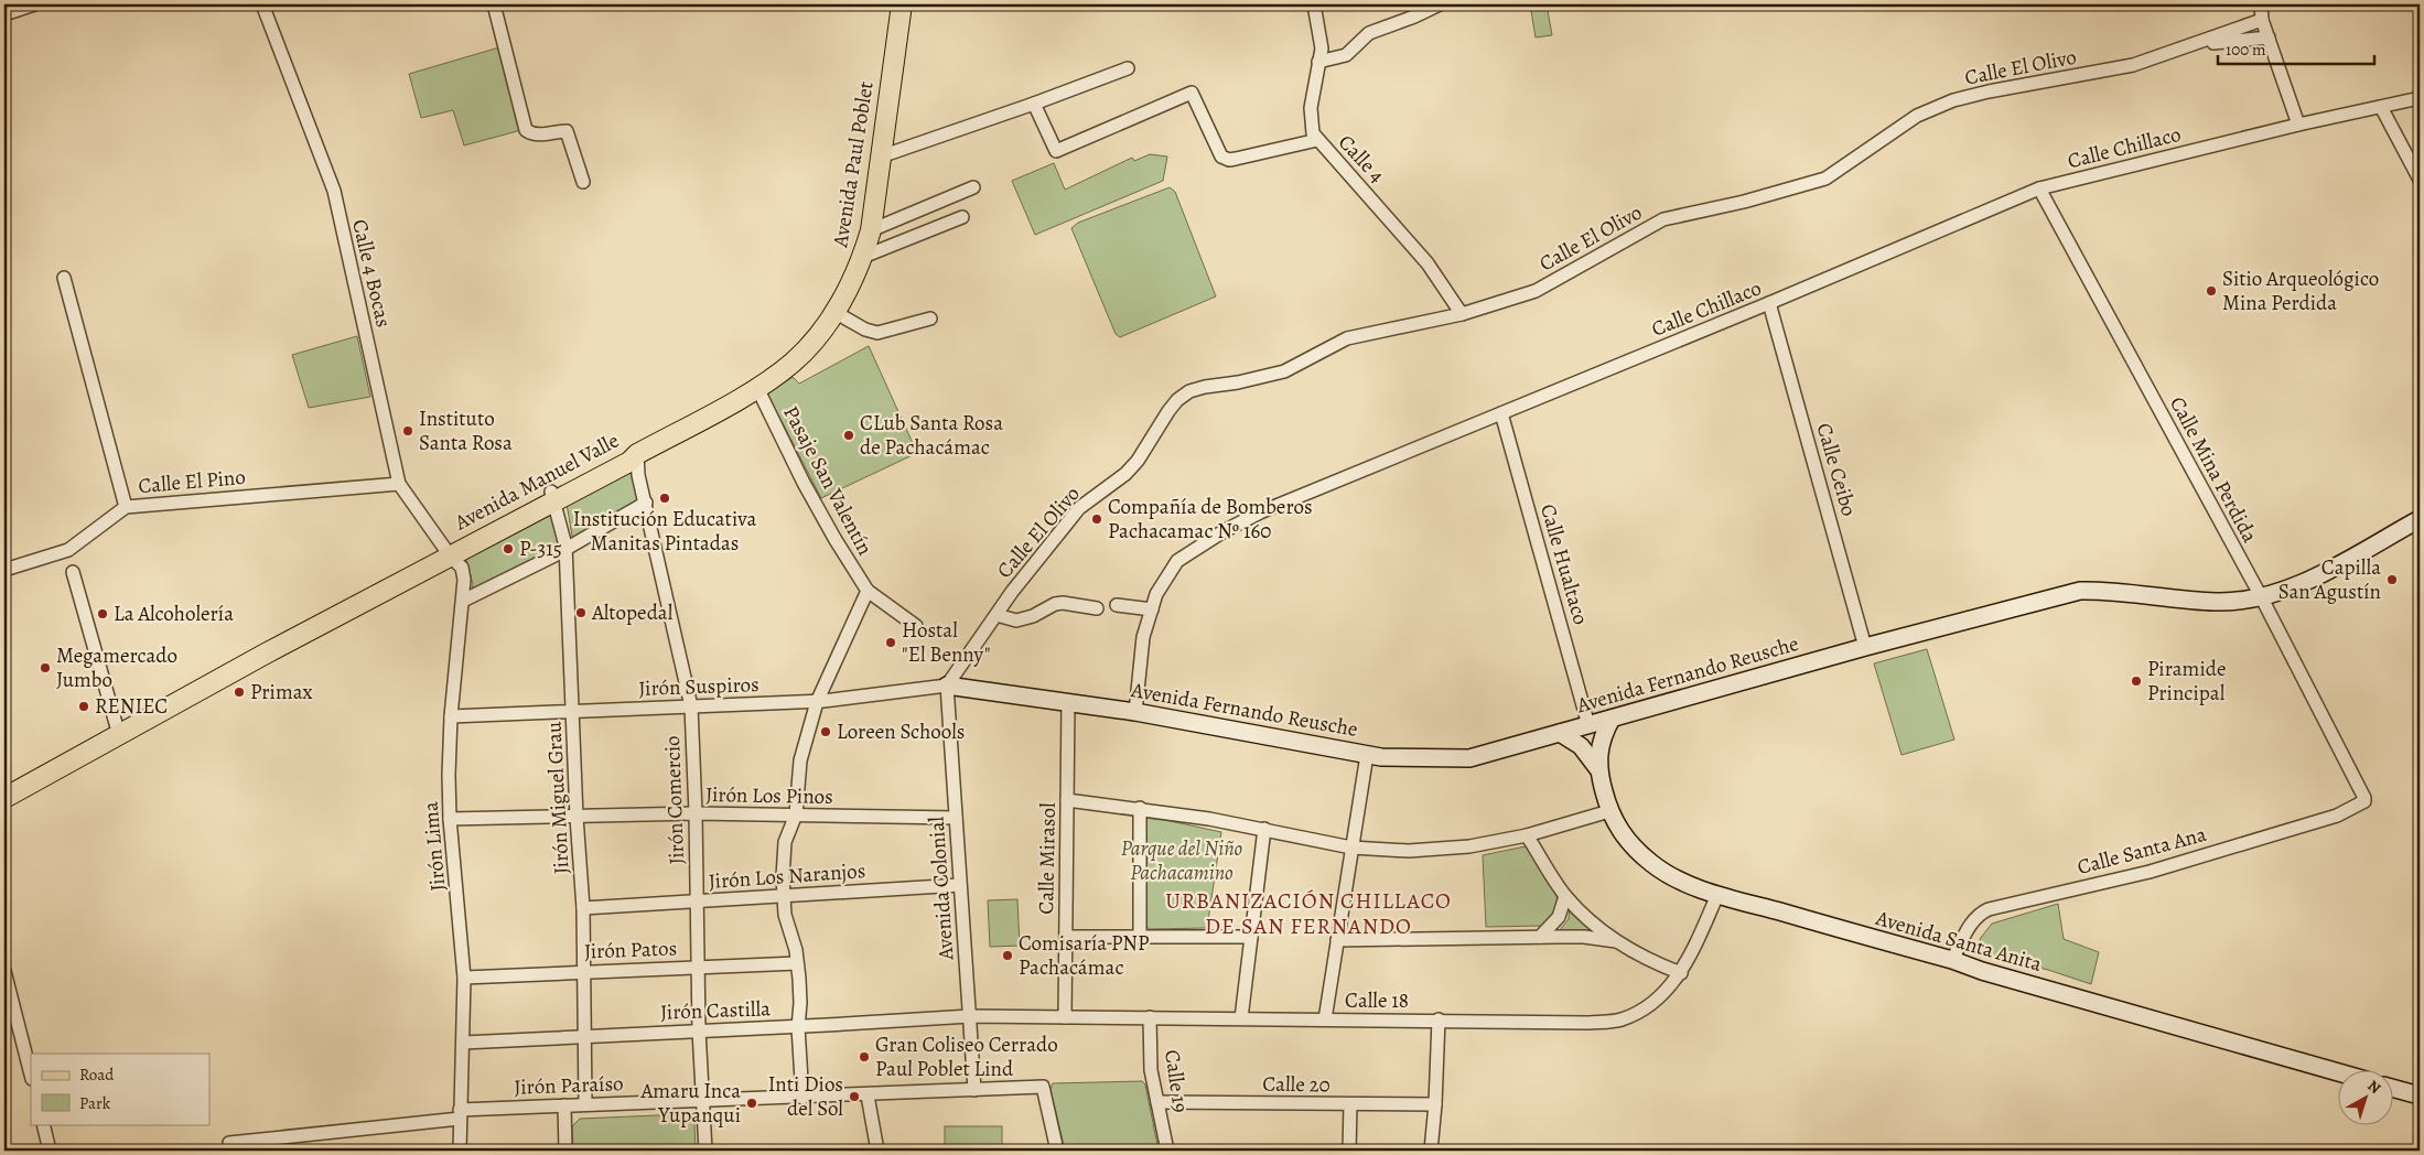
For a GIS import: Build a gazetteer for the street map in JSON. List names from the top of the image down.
{
  "streets": {
    "main road": ["Avenida Paul Poblet", "Avenida Manuel Valle"],
    "street": [
      "Calle El Olivo",
      "Calle Chillaco",
      "Calle 4",
      "Calle 4 Bocas",
      "Calle Ceibo",
      "Calle Mina Perdida",
      "Pasaje San Valentín",
      "Calle El Pino",
      "Calle Hualtaco",
      "Avenida Fernando Reusche",
      "Jirón Suspiros",
      "Jirón Los Pinos",
      "Jirón Miguel Grau",
      "Jirón Comercio",
      "Jirón Lima",
      "Calle Santa Ana",
      "Calle Mirasol",
      "Jirón Los Naranjos",
      "Avenida Colonial",
      "Avenida Santa Anita",
      "Jirón Patos",
      "Calle 18",
      "Jirón Castilla",
      "Calle 19",
      "Calle 20",
      "Jirón Paraíso"
    ]
  },
  "crossings": [
    ["Calle El Olivo", "Calle 4"],
    ["Calle El Olivo", "Avenida Fernando Reusche"],
    ["Calle El Olivo", "Jirón Suspiros"],
    ["Calle El Olivo", "Avenida Colonial"],
    ["Calle Chillaco", "Calle Ceibo"],
    ["Calle Chillaco", "Calle Mina Perdida"],
    ["Calle Chillaco", "Calle Hualtaco"],
    ["Calle Chillaco", "Avenida Fernando Reusche"],
    ["Avenida Paul Poblet", "Pasaje San Valentín"],
    ["Avenida Paul Poblet", "Avenida Manuel Valle"],
    ["Avenida Paul Poblet", "Jirón Comercio"],
    ["Calle 4 Bocas", "Calle El Pino"],
    ["Calle 4 Bocas", "Avenida Manuel Valle"],
    ["Calle 4 Bocas", "Jirón Lima"],
    ["Calle Ceibo", "Avenida Fernando Reusche"],
    ["Calle Mina Perdida", "Avenida Fernando Reusche"],
    ["Calle Mina Perdida", "Calle Santa Ana"],
    ["Avenida Manuel Valle", "Jirón Miguel Grau"],
    ["Avenida Manuel Valle", "Jirón Comercio"],
    ["Avenida Manuel Valle", "Jirón Lima"],
    ["Calle Hualtaco", "Avenida Fernando Reusche"],
    ["Avenida Fernando Reusche", "Jirón Suspiros"],
    ["Avenida Fernando Reusche", "Calle Mirasol"],
    ["Avenida Fernando Reusche", "Avenida Colonial"],
    ["Avenida Fernando Reusche", "Avenida Santa Anita"],
    ["Jirón Suspiros", "Jirón Miguel Grau"],
    ["Jirón Suspiros", "Jirón Comercio"],
    ["Jirón Suspiros", "Jirón Lima"],
    ["Jirón Suspiros", "Avenida Colonial"],
    ["Jirón Los Pinos", "Jirón Miguel Grau"],
    ["Jirón Los Pinos", "Jirón Comercio"],
    ["Jirón Los Pinos", "Jirón Lima"],
    ["Jirón Los Pinos", "Avenida Colonial"],
    ["Jirón Miguel Grau", "Jirón Los Naranjos"],
    ["Jirón Miguel Grau", "Jirón Patos"],
    ["Jirón Miguel Grau", "Jirón Castilla"],
    ["Jirón Miguel Grau", "Jirón Paraíso"],
    ["Jirón Comercio", "Jirón Los Naranjos"],
    ["Jirón Comercio", "Jirón Patos"],
    ["Jirón Comercio", "Jirón Castilla"],
    ["Jirón Comercio", "Jirón Paraíso"],
    ["Jirón Lima", "Jirón Patos"],
    ["Jirón Lima", "Jirón Castilla"],
    ["Jirón Lima", "Jirón Paraíso"],
    ["Calle Santa Ana", "Avenida Santa Anita"],
    ["Calle Mirasol", "Calle 18"],
    ["Jirón Los Naranjos", "Avenida Colonial"],
    ["Avenida Colonial", "Calle 18"],
    ["Avenida Colonial", "Jirón Castilla"],
    ["Avenida Colonial", "Jirón Paraíso"],
    ["Avenida Santa Anita", "Calle 18"],
    ["Calle 18", "Jirón Castilla"],
    ["Calle 18", "Calle 19"],
    ["Calle 19", "Calle 20"]
  ],
  "districts": ["URBANIZACIÓN CHILLACO DE SAN FERNANDO"],
  "parks": ["Parque del Niño Pachacamino"],
  "places": [
    "Sitio Arqueológico Mina Perdida",
    "Instituto Santa Rosa",
    "CLub Santa Rosa de Pachacámac",
    "Institución Educativa Manitas Pintadas",
    "Compañía de Bomberos Pachacamac Nº 160",
    "P-315",
    "Capilla San Agustín",
    "Altopedal",
    "La Alcoholería",
    "Hostal \"El Benny\"",
    "Megamercado Jumbo",
    "Piramide Principal",
    "Primax",
    "RENIEC",
    "Loreen Schools",
    "Comisaría PNP Pachacámac",
    "Gran Coliseo Cerrado Paul Poblet Lind",
    "Inti Dios del Sol",
    "Amaru Inca Yupanqui"
  ],
  "legend": ["Road", "Park"],
  "scale_bar": "100 m",
  "north": "top right"
}
